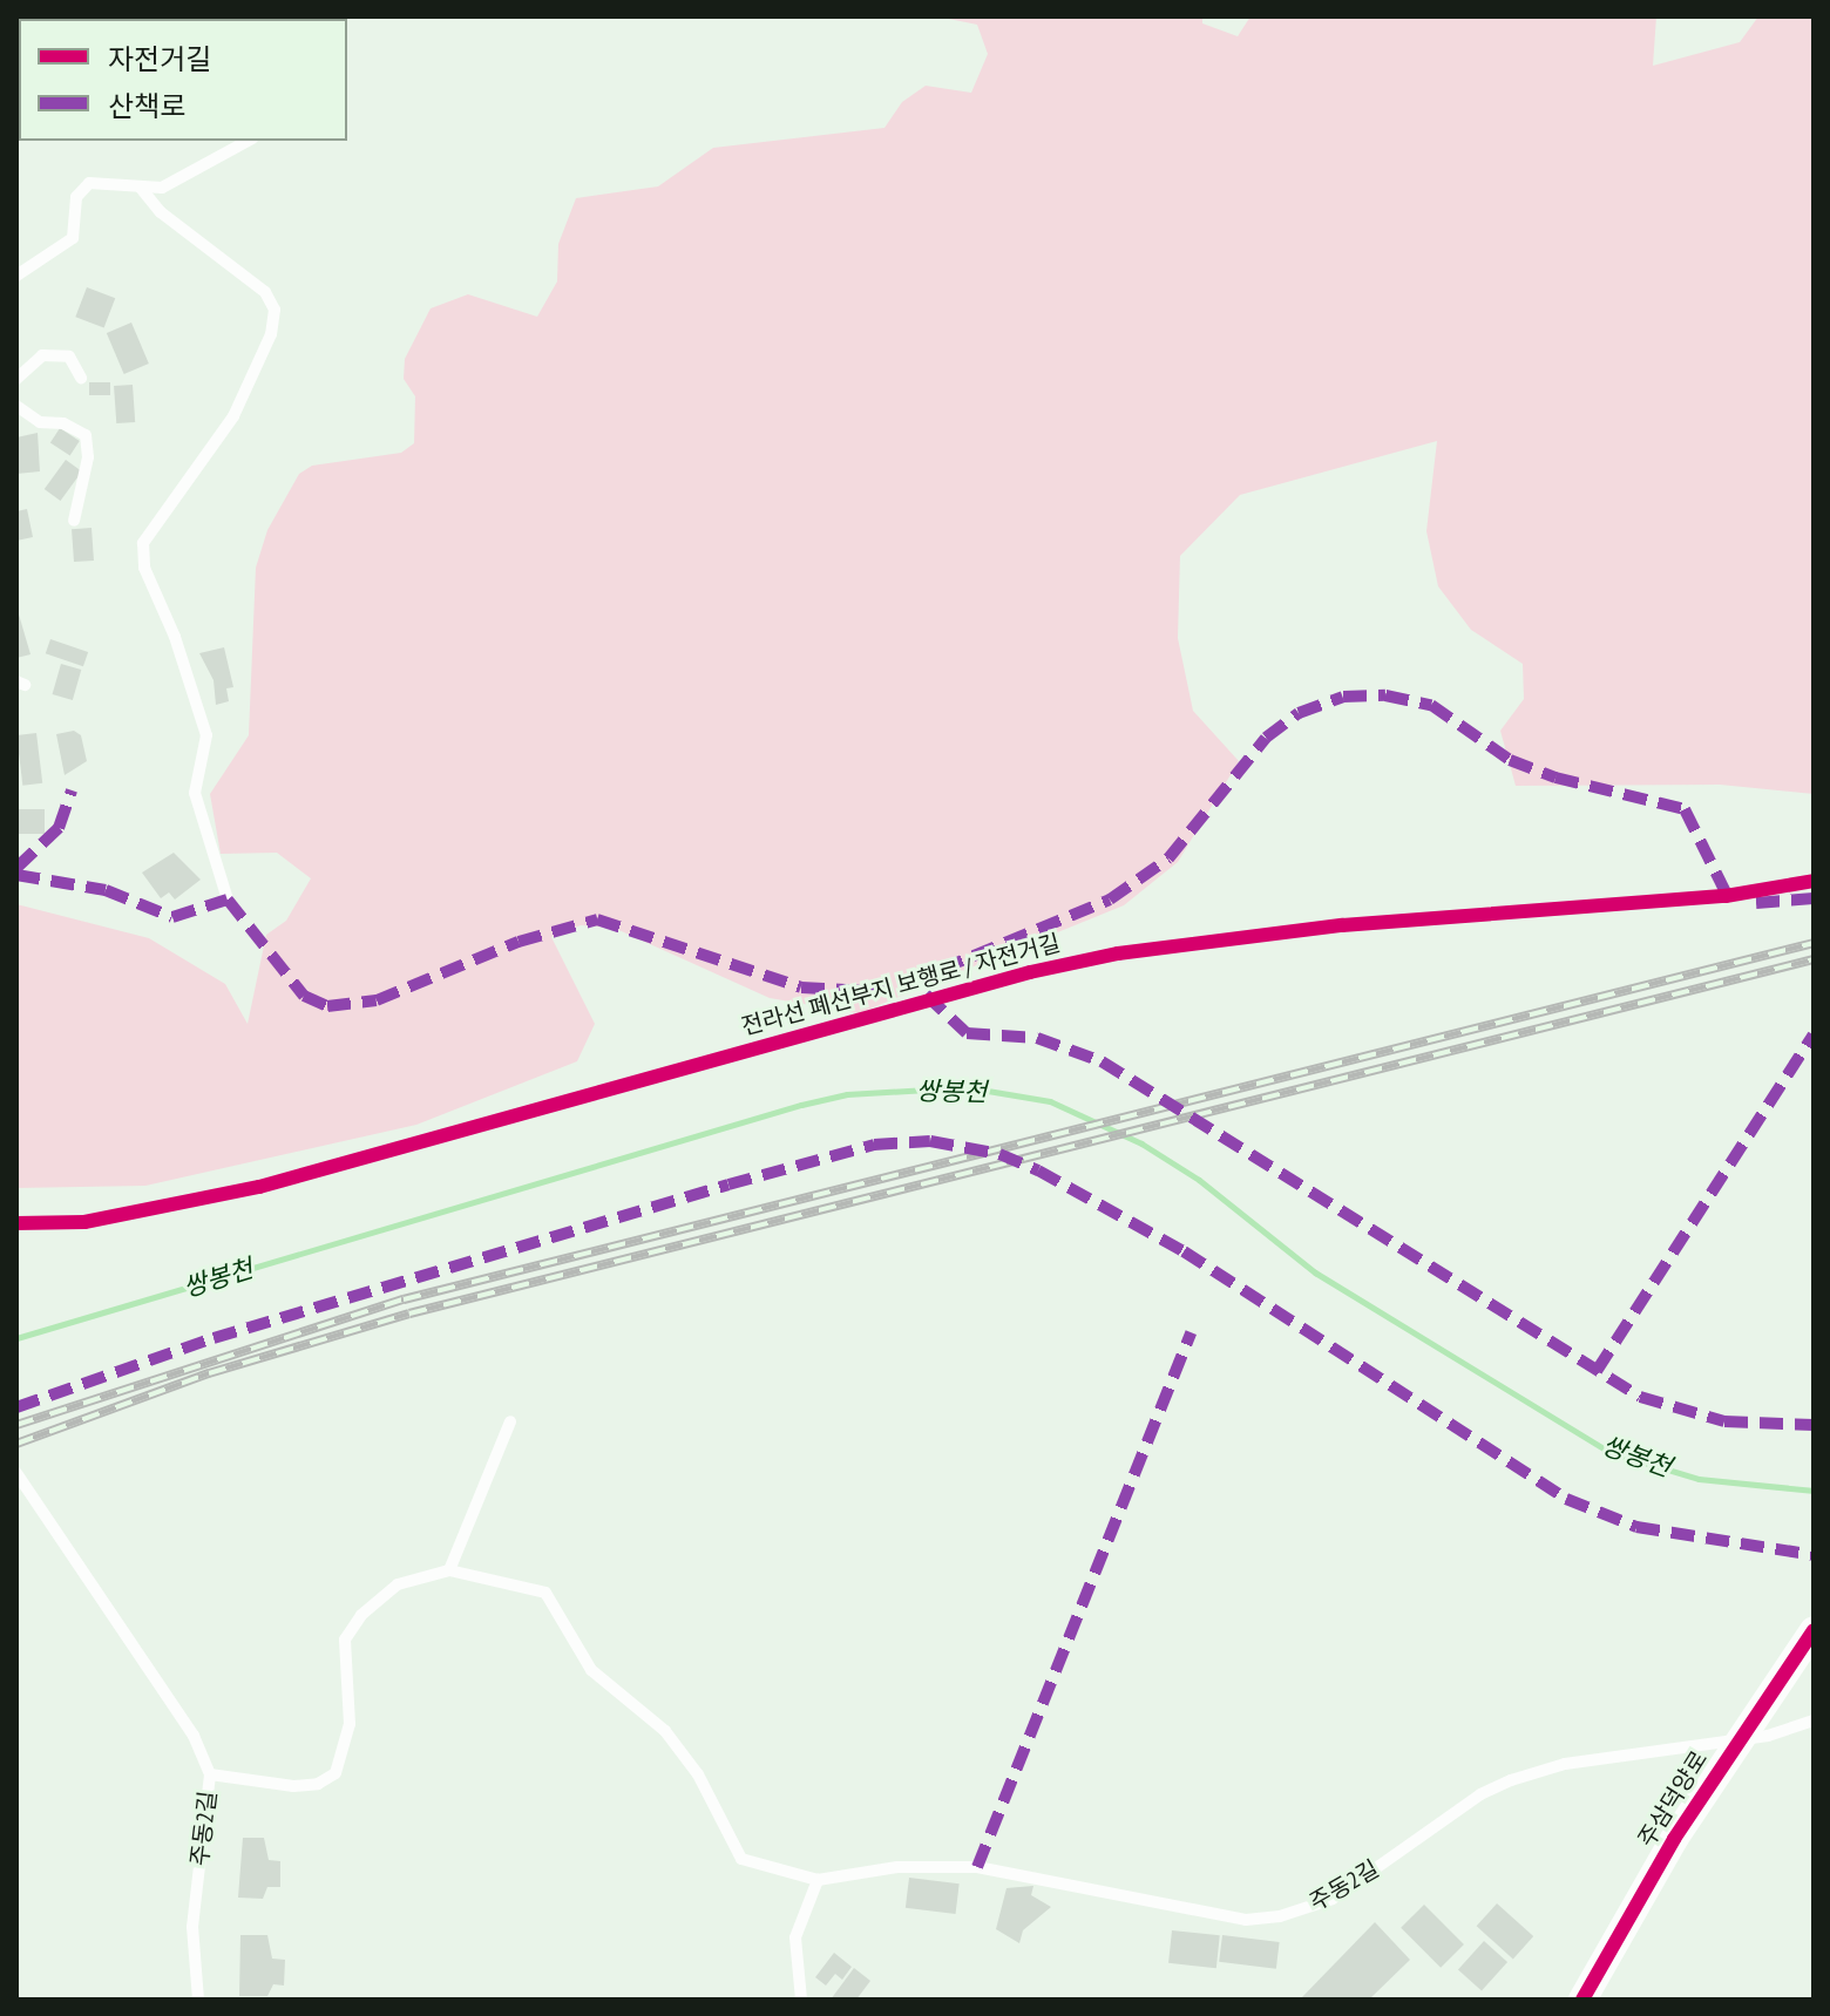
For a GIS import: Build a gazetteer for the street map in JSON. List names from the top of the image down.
{
  "streets": {
    "street": ["주삼덕양로"],
    "lane": ["주동2길"],
    "cycle path": ["전라선 폐선부지 보행로 / 자전거길"]
  },
  "crossings": [
    ["주삼덕양로", "주동2길"]
  ],
  "water": ["쌍봉천"],
  "legend": ["자전거길", "산책로"]
}
